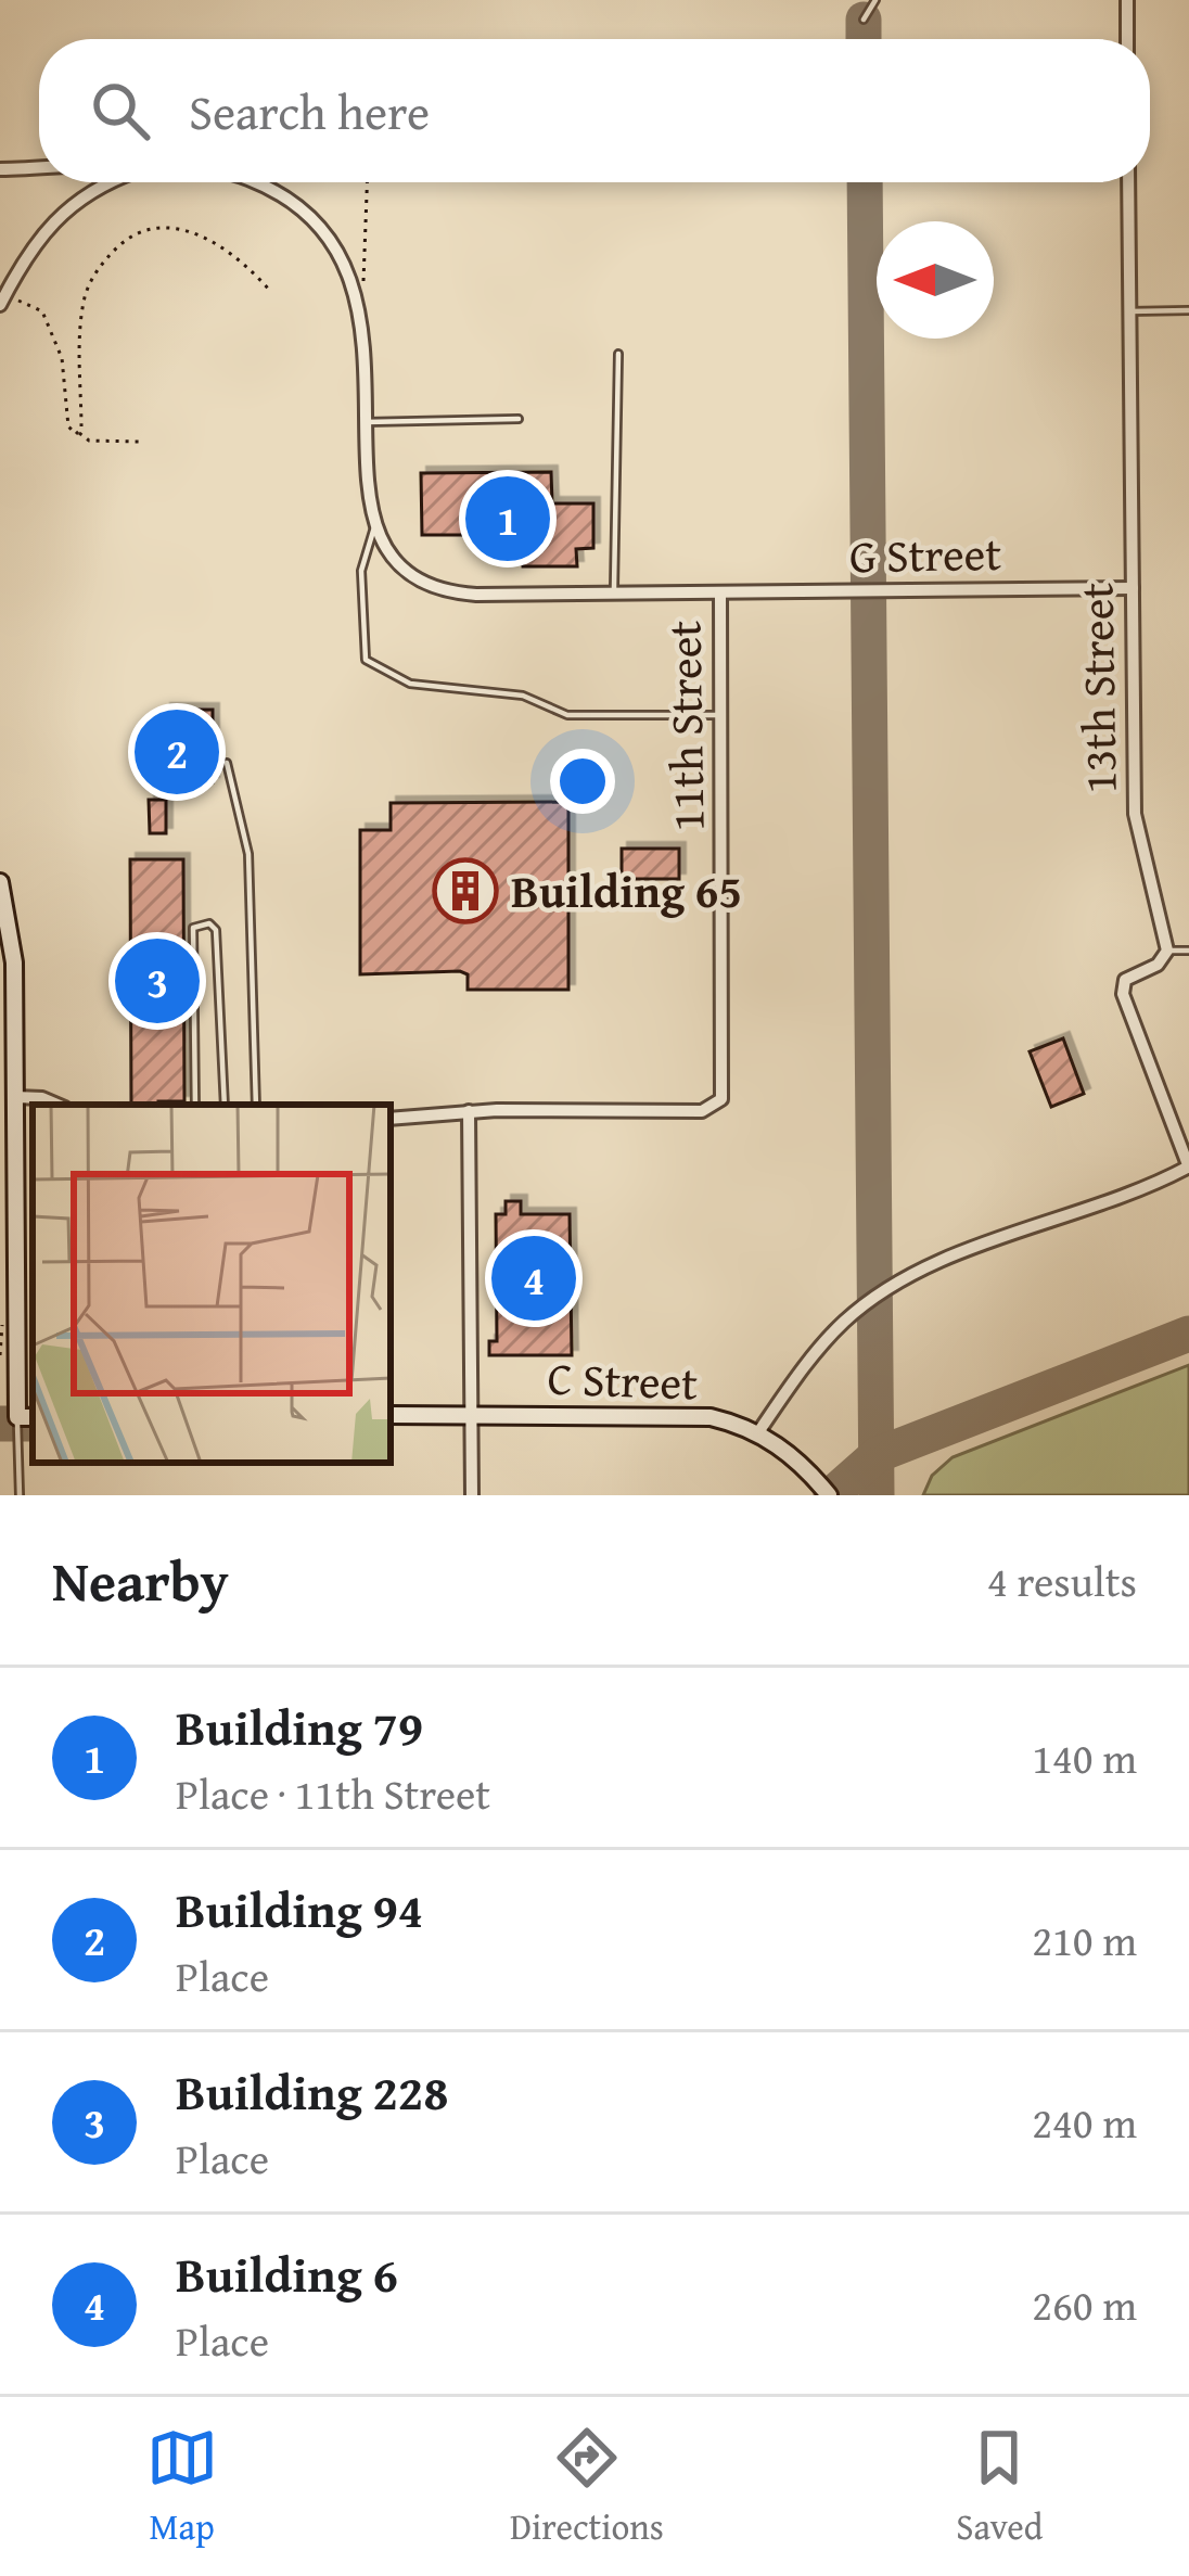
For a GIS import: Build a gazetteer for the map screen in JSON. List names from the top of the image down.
{
  "streets": {
    "street": [
      "G Street",
      "13th Street",
      "11th Street",
      "C Street"
    ]
  },
  "crossings": [
    ["G Street", "13th Street"],
    ["G Street", "11th Street"]
  ],
  "places": {
    "building": ["Building 65"]
  },
  "north": "left",
  "page": {
    "search": "Search here",
    "pins": [
      "1",
      "2",
      "3",
      "4"
    ],
    "heading": ["Nearby", "4 results"],
    "list": [
      {
        "mark": "1",
        "name": "Building 79",
        "note": "Place · 11th Street",
        "value": "140 m"
      },
      {
        "mark": "2",
        "name": "Building 94",
        "note": "Place",
        "value": "210 m"
      },
      {
        "mark": "3",
        "name": "Building 228",
        "note": "Place",
        "value": "240 m"
      },
      {
        "mark": "4",
        "name": "Building 6",
        "note": "Place",
        "value": "260 m"
      }
    ],
    "nav": ["Map", "Directions", "Saved"]
  }
}
